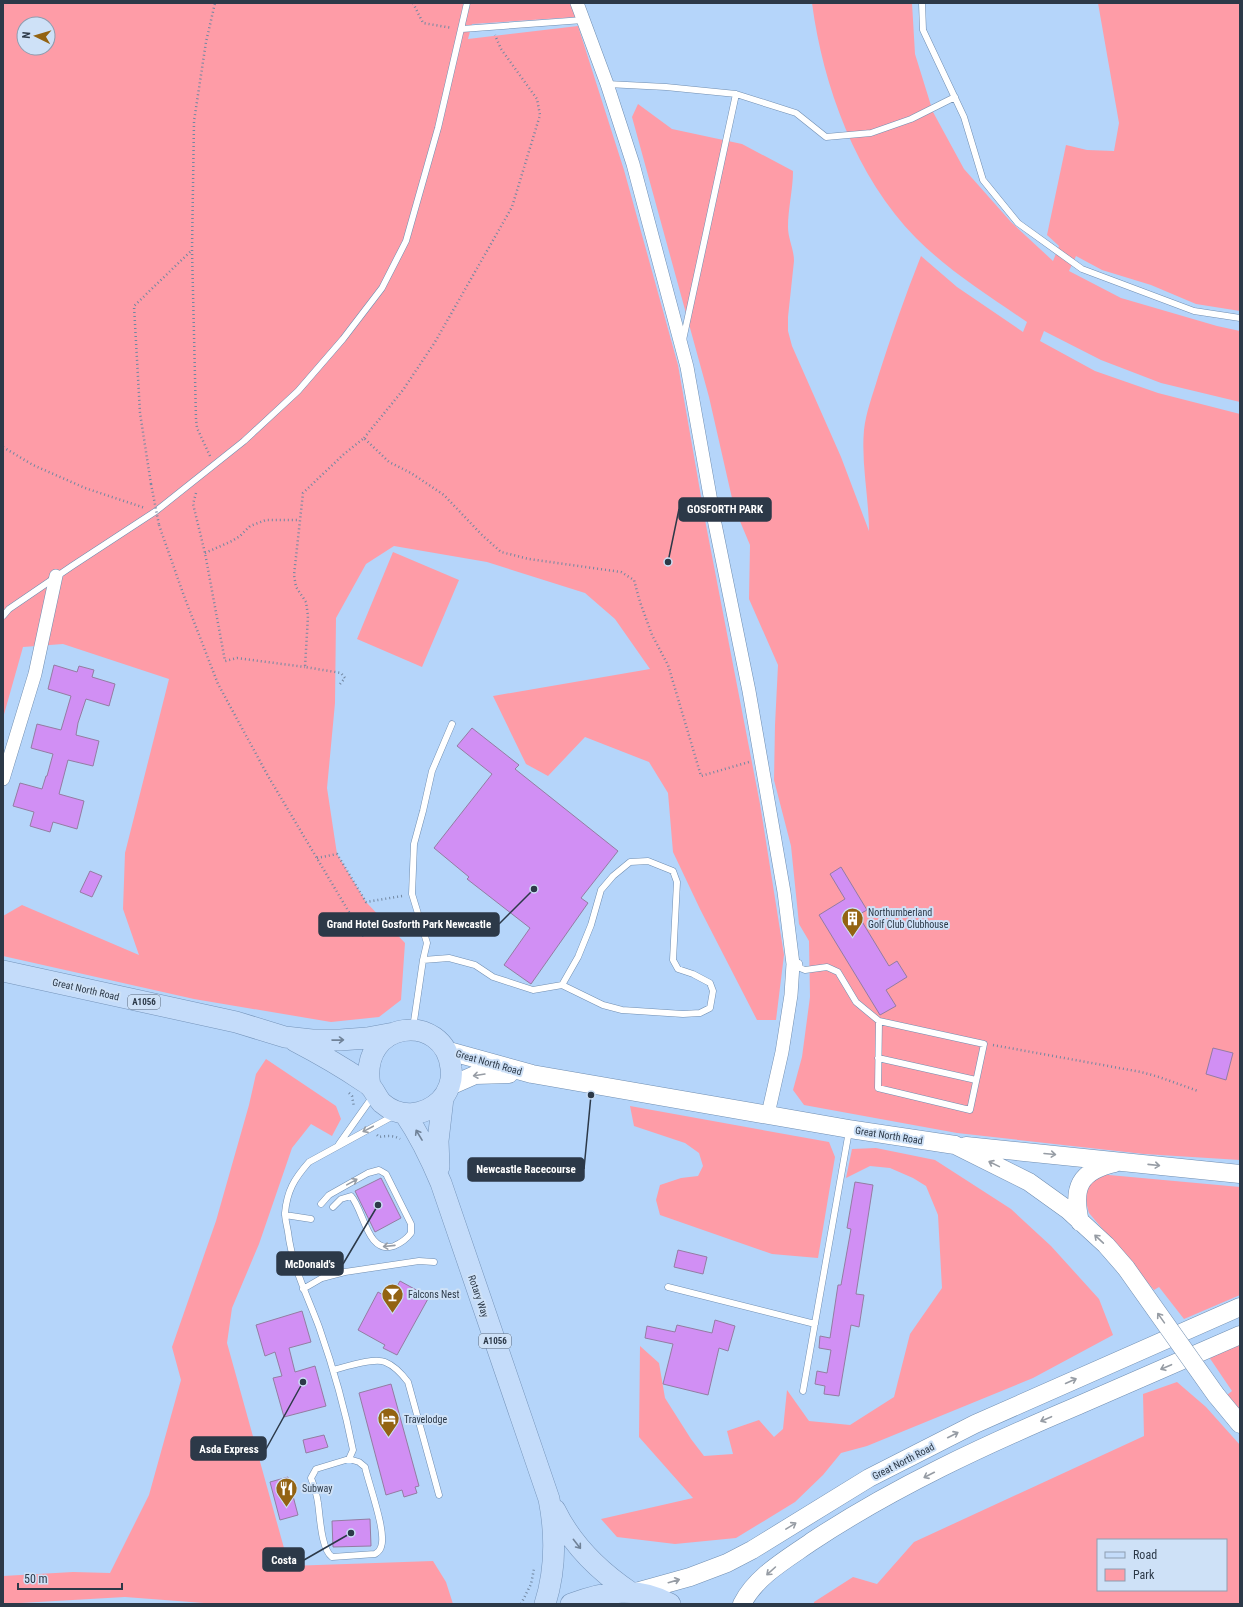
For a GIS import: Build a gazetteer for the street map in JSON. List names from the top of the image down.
{
  "streets": {
    "main road": ["Great North Road", "A1056", "Rotary Way"]
  },
  "crossings": [
    ["Great North Road", "A1056"],
    ["Great North Road", "Rotary Way"],
    ["A1056", "Rotary Way"]
  ],
  "places": {
    "other": [
      "GOSFORTH PARK",
      "Grand Hotel Gosforth Park Newcastle",
      "Newcastle Racecourse",
      "McDonald's",
      "Asda Express",
      "Costa"
    ],
    "building": ["Northumberland Golf Club Clubhouse"],
    "bar": ["Falcons Nest"],
    "hotel": ["Travelodge"],
    "restaurant": ["Subway"]
  },
  "legend": ["Road", "Park"],
  "scale_bar": "50 m",
  "north": "left"
}
